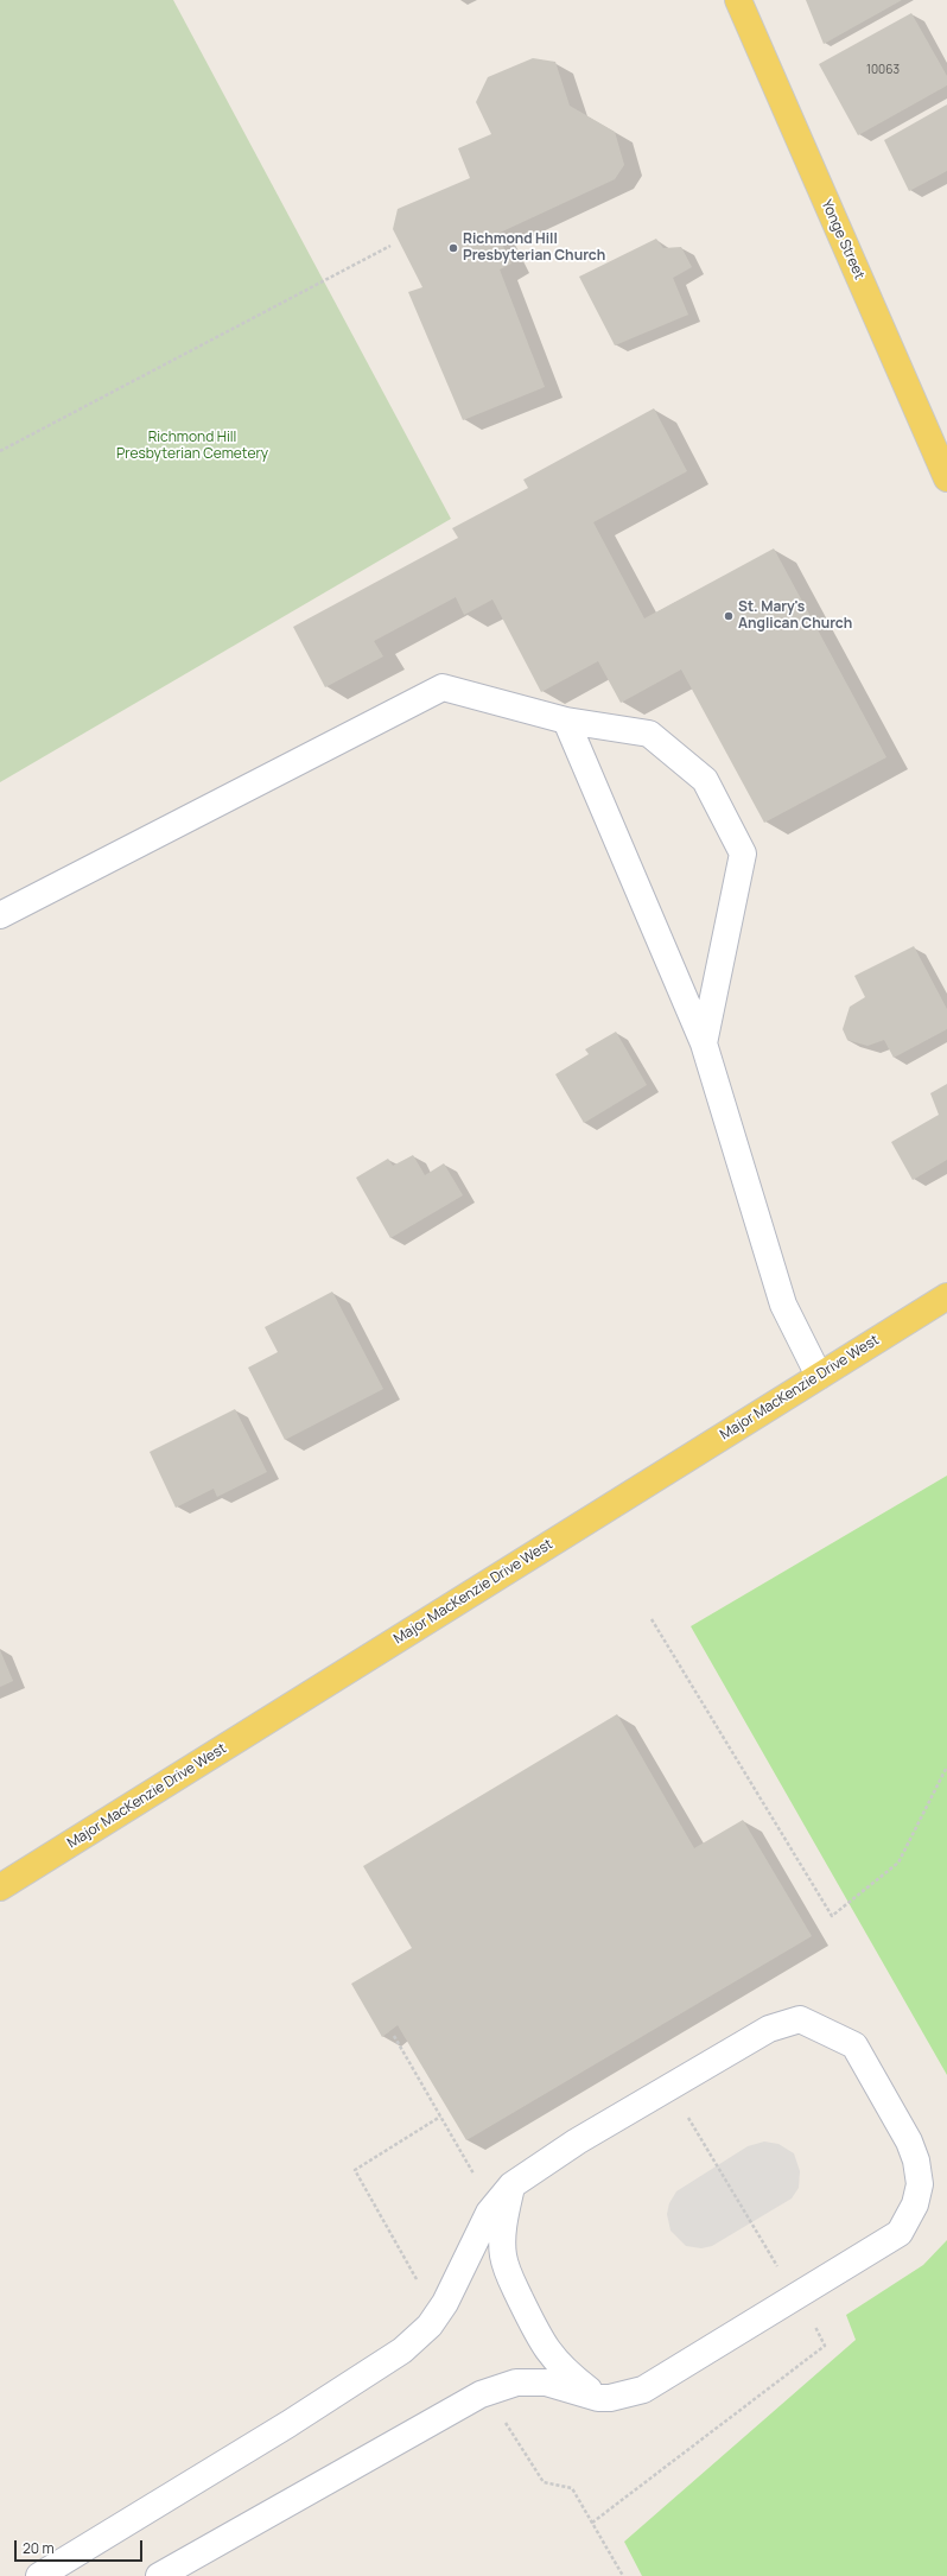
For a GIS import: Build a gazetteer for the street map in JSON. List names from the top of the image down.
{
  "streets": {
    "main road": ["Yonge Street", "Major MacKenzie Drive West"]
  },
  "parks": ["Richmond Hill Presbyterian Cemetery"],
  "places": ["Richmond Hill Presbyterian Church", "St. Mary's Anglican Church"],
  "house_numbers": ["10063"],
  "scale_bar": "20 m"
}
